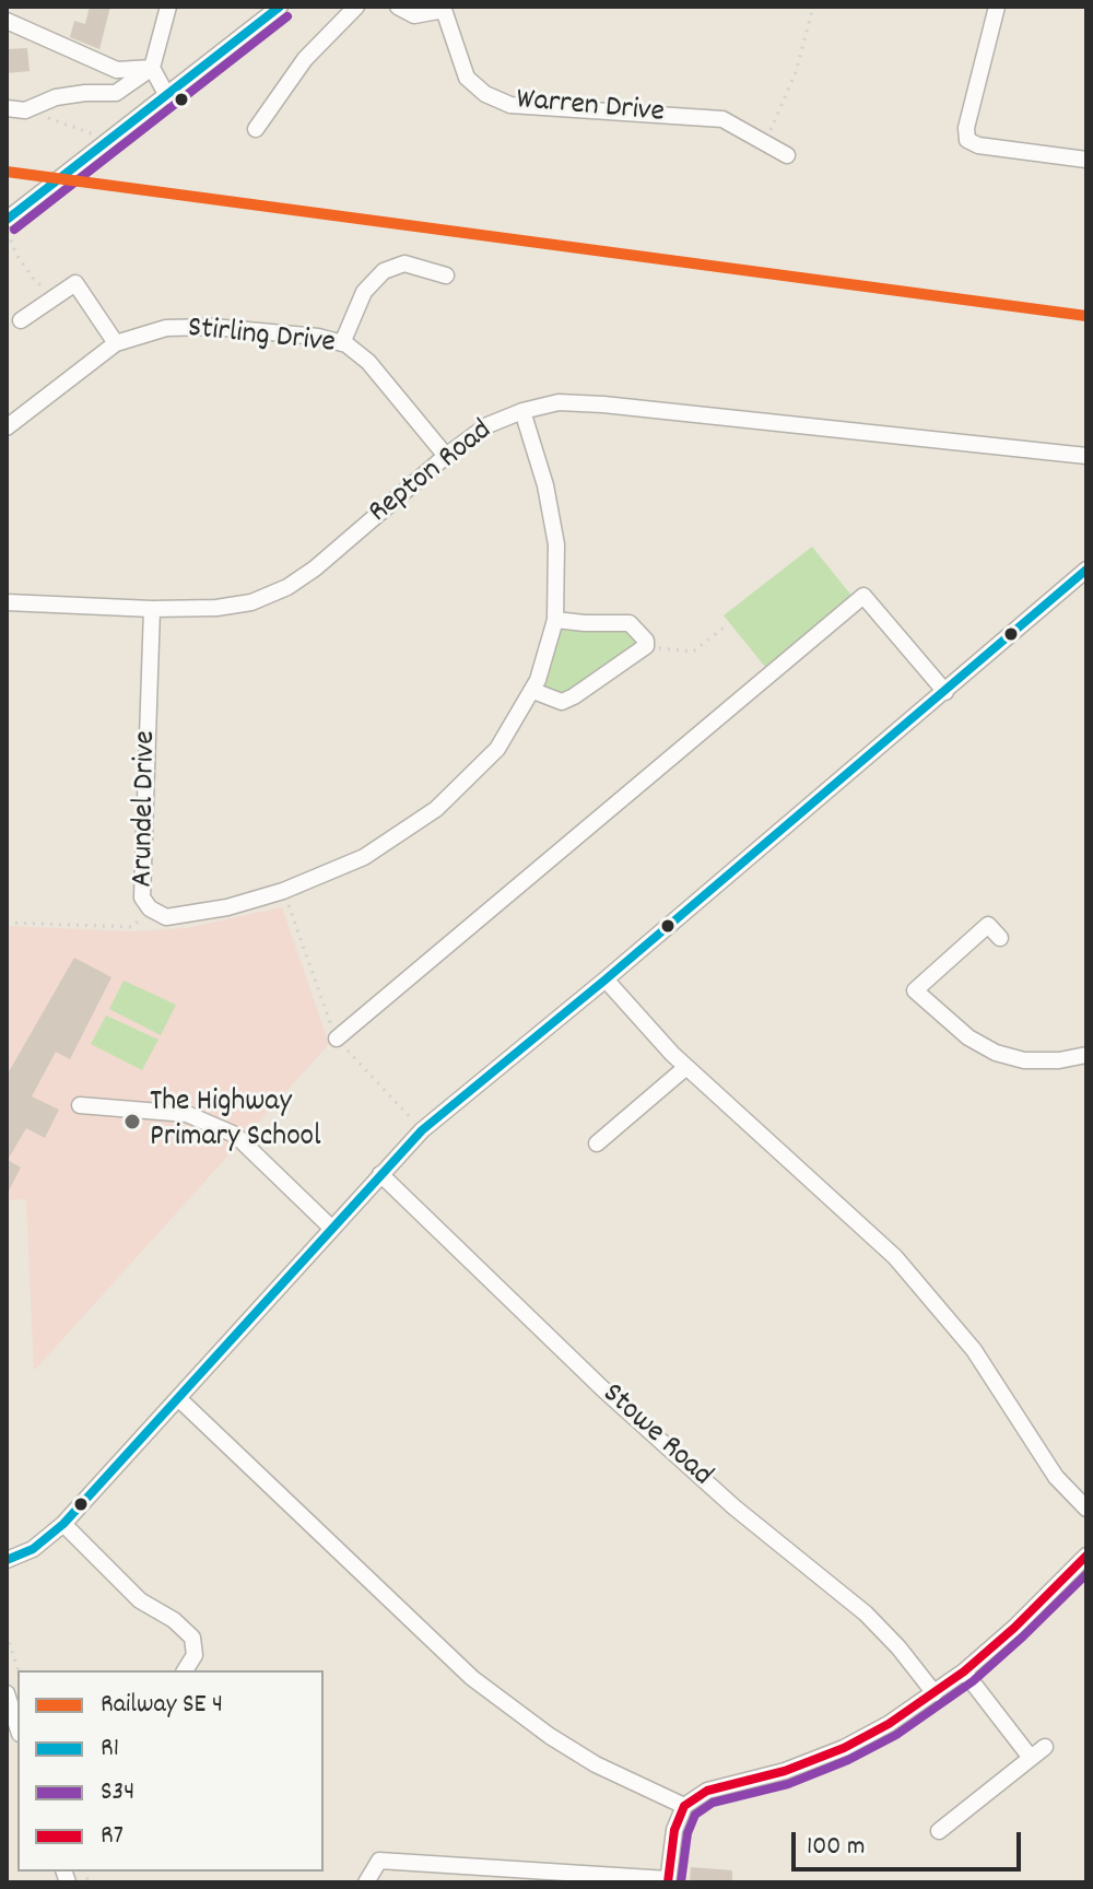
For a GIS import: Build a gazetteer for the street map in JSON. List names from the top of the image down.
{
  "streets": {
    "street": [
      "Warren Drive",
      "Stirling Drive",
      "Repton Road",
      "Arundel Drive",
      "Stowe Road"
    ]
  },
  "crossings": [
    ["Stirling Drive", "Repton Road"],
    ["Repton Road", "Arundel Drive"]
  ],
  "places": ["The Highway Primary School"],
  "lines": ["transit line R1", "transit line S34", "transit line R7"],
  "legend": [
    "Railway SE 4",
    "R1",
    "S34",
    "R7"
  ],
  "scale_bar": "100 m"
}
